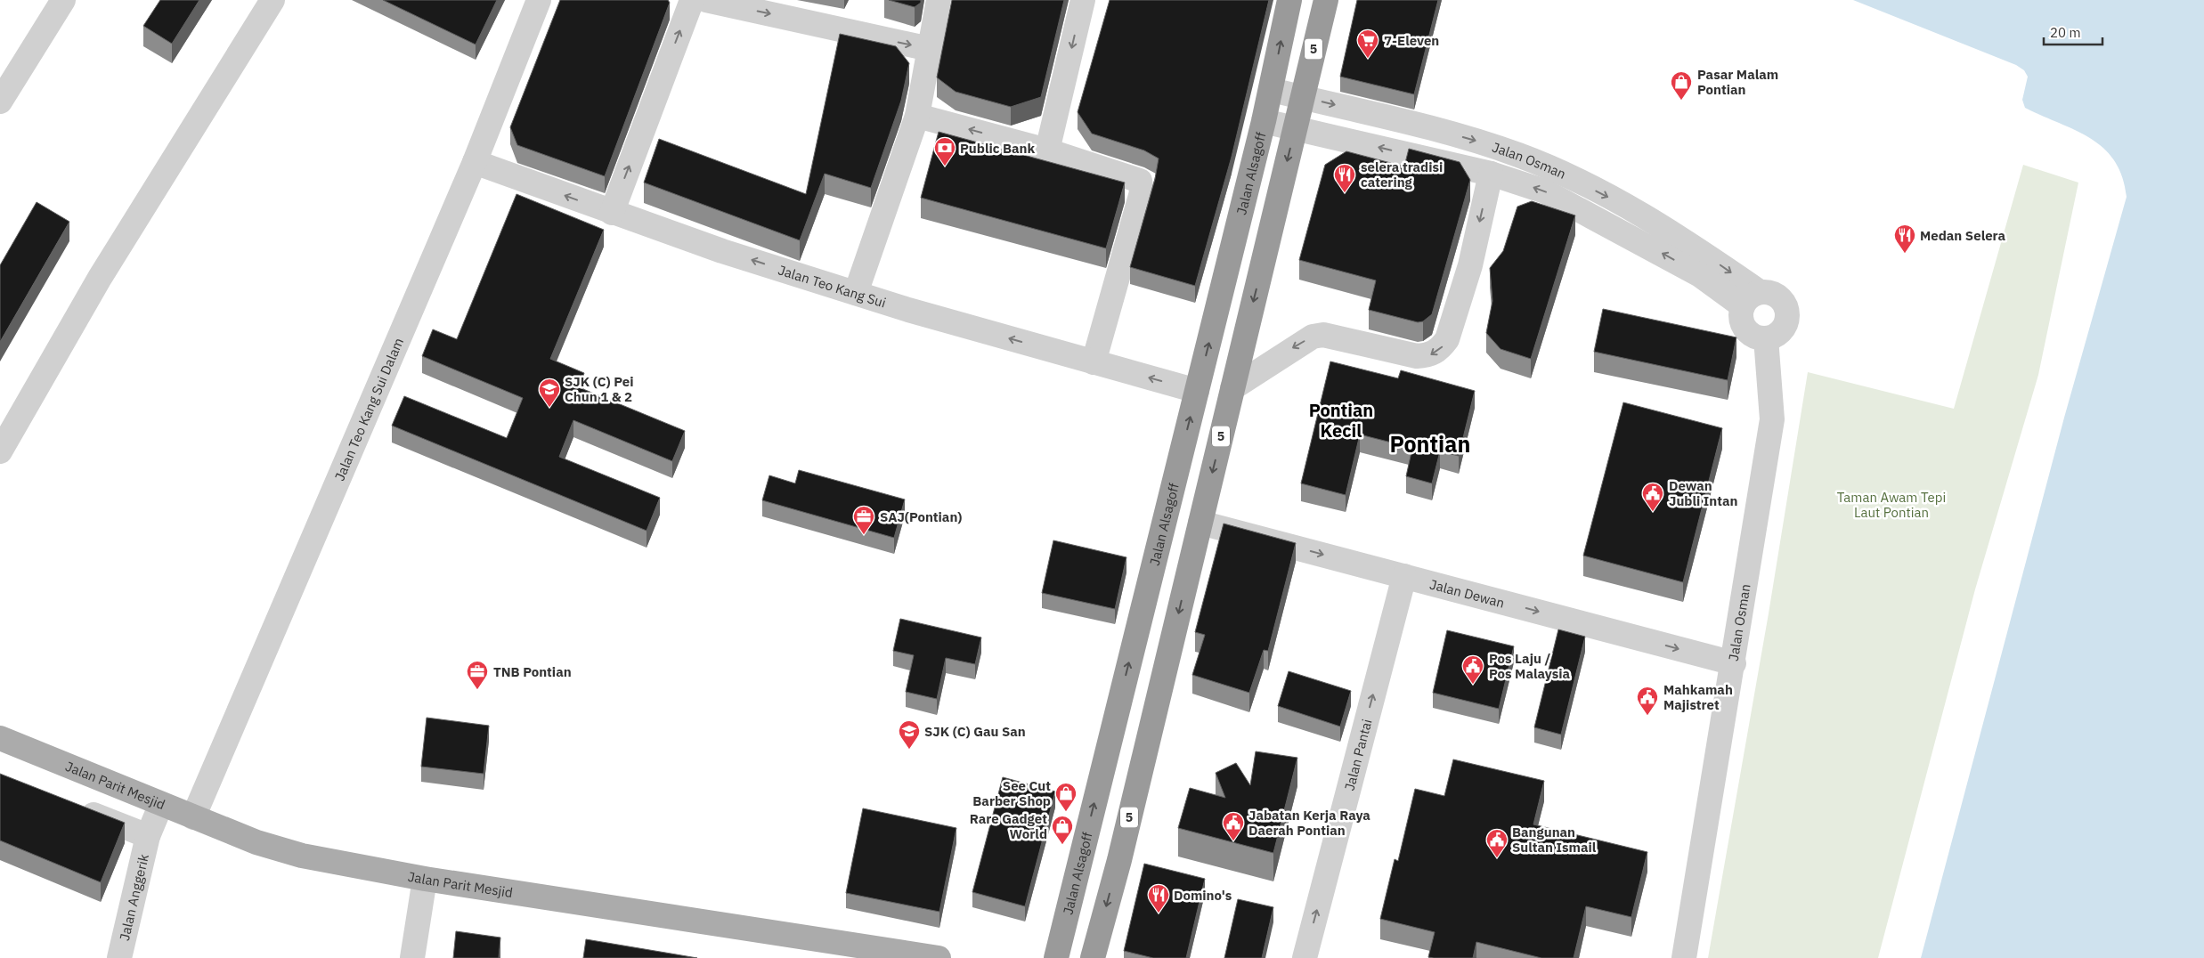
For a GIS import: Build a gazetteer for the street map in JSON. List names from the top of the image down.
{
  "streets": {
    "highway": ["5", "Jalan Alsagoff"],
    "main road": ["Jalan Parit Mesjid"],
    "street": [
      "Jalan Osman",
      "Jalan Teo Kang Sui",
      "Jalan Teo Kang Sui Dalam",
      "Jalan Dewan",
      "Jalan Pantai",
      "Jalan Anggerik"
    ]
  },
  "crossings": [
    ["5", "Jalan Osman"],
    ["5", "Jalan Dewan"],
    ["Jalan Osman", "Jalan Alsagoff"],
    ["Jalan Osman", "Jalan Dewan"],
    ["Jalan Alsagoff", "Jalan Teo Kang Sui"],
    ["Jalan Teo Kang Sui", "Jalan Teo Kang Sui Dalam"],
    ["Jalan Teo Kang Sui Dalam", "Jalan Parit Mesjid"],
    ["Jalan Dewan", "Jalan Pantai"],
    ["Jalan Parit Mesjid", "Jalan Anggerik"]
  ],
  "one_way": ["Jalan Teo Kang Sui", "Jalan Dewan", "Jalan Pantai"],
  "districts": ["Pontian Kecil", "Pontian"],
  "parks": ["Taman Awam Tepi Laut Pontian"],
  "places": {
    "supermarket": ["7-Eleven"],
    "shop": ["Pasar Malam Pontian", "See Cut Barber Shop", "Rare Gadget World"],
    "bank": ["Public Bank"],
    "restaurant": ["selera tradisi catering", "Medan Selera", "Domino's"],
    "school or university": ["SJK (C) Pei Chun 1 & 2", "SJK (C) Gau San"],
    "public building": [
      "Dewan Jubli Intan",
      "Pos Laju / Pos Malaysia",
      "Mahkamah Majistret",
      "Jabatan Kerja Raya Daerah Pontian",
      "Bangunan Sultan Ismail"
    ],
    "office": ["SAJ(Pontian)", "TNB Pontian"]
  },
  "scale_bar": "20 m"
}
